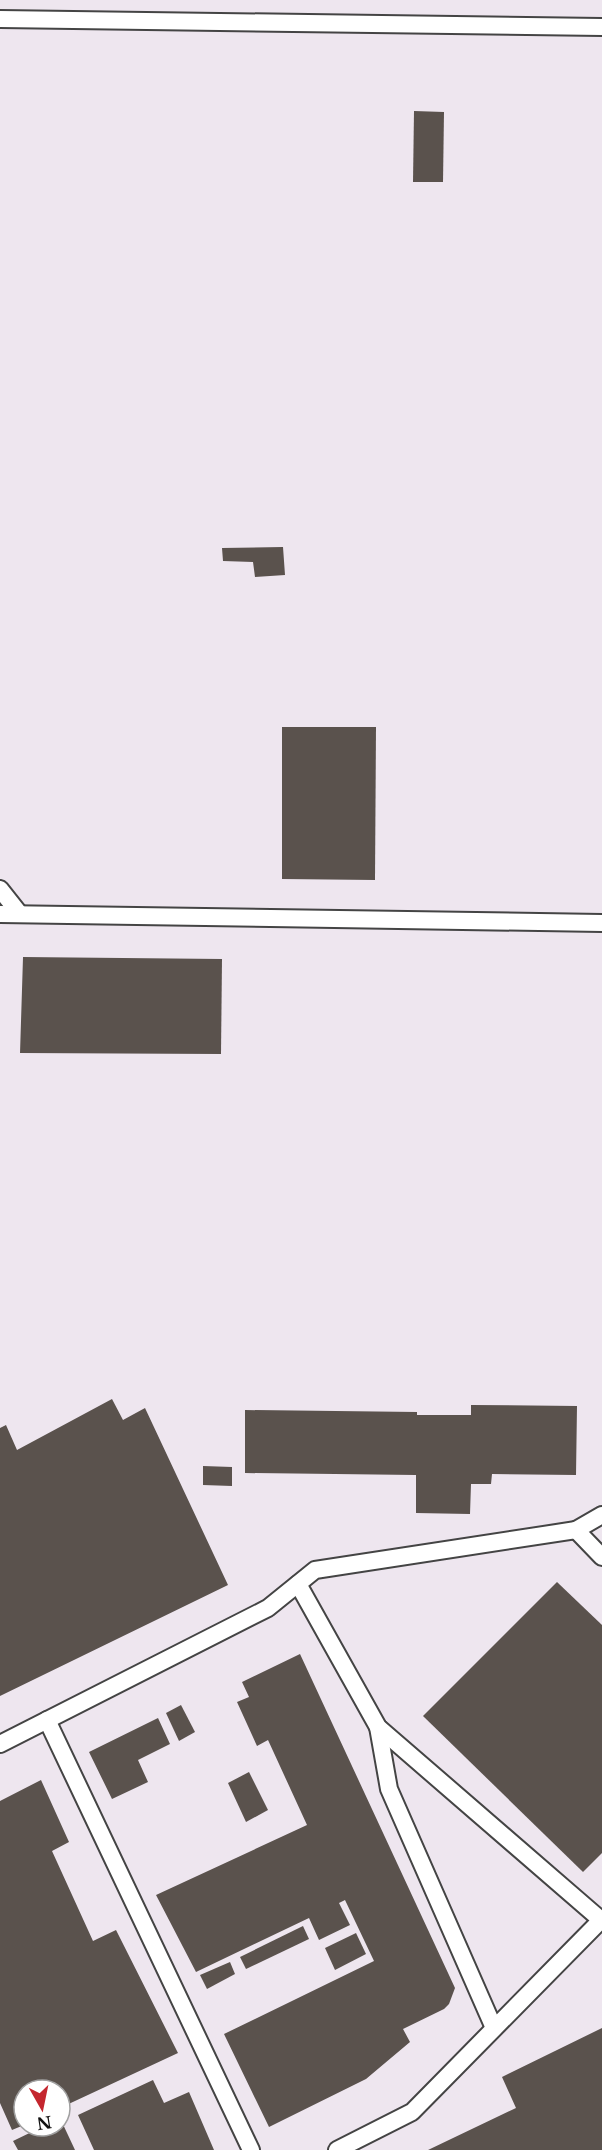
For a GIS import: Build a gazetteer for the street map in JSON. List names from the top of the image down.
{
  "north": "bottom"
}
